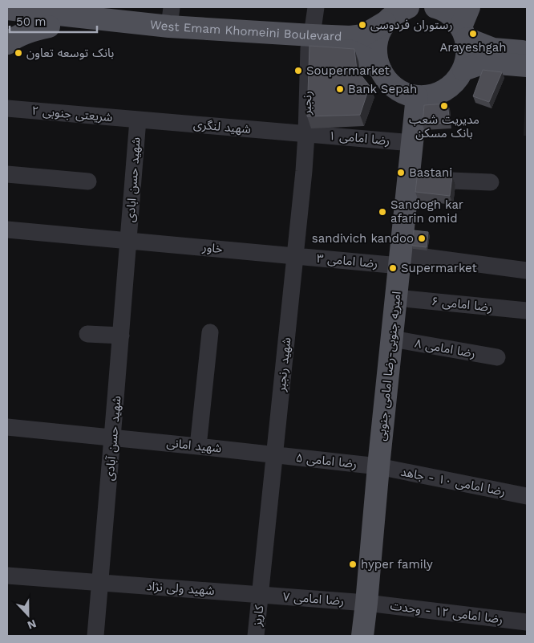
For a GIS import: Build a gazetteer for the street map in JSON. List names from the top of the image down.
{
  "streets": {
    "main road": ["West Emam Khomeini Boulevard", "امیریه جنوبی-رضا امامی جنوبی"],
    "street": [
      "رنجبر",
      "شریعتی جنوبی ۲",
      "شهید لنگری",
      "رضا امامی ۱",
      "شهید حسن ابادی",
      "خاور",
      "رضا امامی ۳",
      "رضا امامی ۶",
      "رضا امامی ۸",
      "شهید رنجبر",
      "شهید حسن آبادی",
      "شهید امانی",
      "رضا امامی ۵",
      "رضا امامی ۱۰ - جاهد",
      "شهید ولی نژاد",
      "رضا امامی ۷",
      "رضا امامی ۱۲ - وحدت",
      "کاریز"
    ]
  },
  "crossings": [
    ["West Emam Khomeini Boulevard", "رنجبر"],
    ["رنجبر", "شهید لنگری"],
    ["رنجبر", "رضا امامی ۱"],
    ["رنجبر", "شهید رنجبر"],
    ["شریعتی جنوبی ۲", "شهید لنگری"],
    ["شریعتی جنوبی ۲", "شهید حسن ابادی"],
    ["شهید لنگری", "رضا امامی ۱"],
    ["شهید لنگری", "شهید حسن ابادی"],
    ["شهید لنگری", "شهید رنجبر"],
    ["رضا امامی ۱", "شهید رنجبر"],
    ["رضا امامی ۱", "امیریه جنوبی-رضا امامی جنوبی"],
    ["شهید حسن ابادی", "خاور"],
    ["شهید حسن ابادی", "شهید حسن آبادی"],
    ["خاور", "رضا امامی ۳"],
    ["خاور", "شهید رنجبر"],
    ["خاور", "شهید حسن آبادی"],
    ["رضا امامی ۳", "شهید رنجبر"],
    ["رضا امامی ۳", "امیریه جنوبی-رضا امامی جنوبی"],
    ["رضا امامی ۶", "امیریه جنوبی-رضا امامی جنوبی"],
    ["رضا امامی ۸", "امیریه جنوبی-رضا امامی جنوبی"],
    ["شهید رنجبر", "شهید امانی"],
    ["شهید رنجبر", "رضا امامی ۵"],
    ["شهید رنجبر", "شهید ولی نژاد"],
    ["شهید رنجبر", "رضا امامی ۷"],
    ["شهید رنجبر", "کاریز"],
    ["امیریه جنوبی-رضا امامی جنوبی", "رضا امامی ۵"],
    ["امیریه جنوبی-رضا امامی جنوبی", "رضا امامی ۱۰ - جاهد"],
    ["امیریه جنوبی-رضا امامی جنوبی", "رضا امامی ۷"],
    ["امیریه جنوبی-رضا امامی جنوبی", "رضا امامی ۱۲ - وحدت"],
    ["شهید حسن آبادی", "شهید امانی"],
    ["شهید حسن آبادی", "شهید ولی نژاد"],
    ["شهید امانی", "رضا امامی ۵"],
    ["رضا امامی ۵", "رضا امامی ۱۰ - جاهد"],
    ["شهید ولی نژاد", "رضا امامی ۷"],
    ["شهید ولی نژاد", "کاریز"],
    ["رضا امامی ۷", "رضا امامی ۱۲ - وحدت"],
    ["رضا امامی ۷", "کاریز"]
  ],
  "places": [
    "رستوران فردوسی",
    "Arayeshgah",
    "بانک توسعه تعاون",
    "Soupermarket",
    "Bank Sepah",
    "مدیریت شعب بانک مسکن",
    "Bastani",
    "Sandogh kar afarin omid",
    "sandivich kandoo",
    "Supermarket",
    "hyper family"
  ],
  "scale_bar": "50 m",
  "north": "bottom"
}
